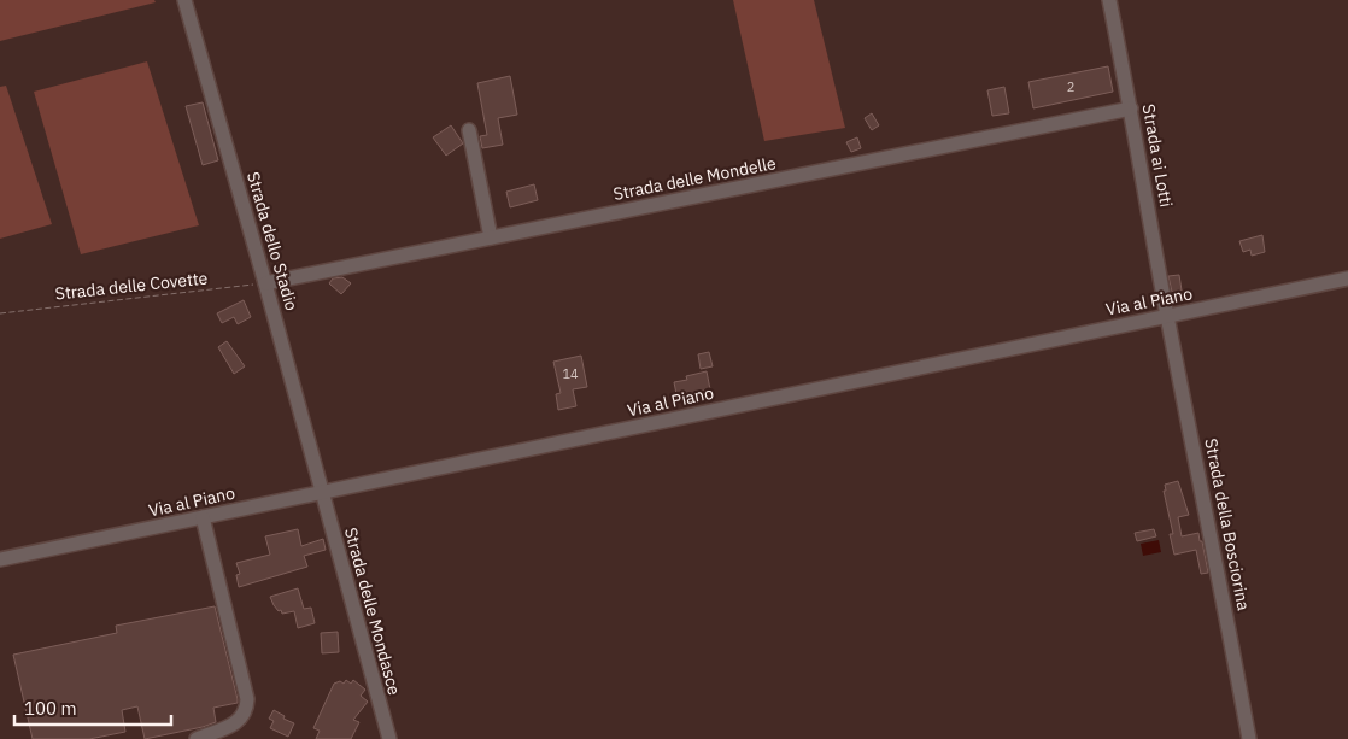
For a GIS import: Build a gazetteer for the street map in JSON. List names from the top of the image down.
{
  "streets": {
    "street": [
      "Strada ai Lotti",
      "Strada delle Mondelle",
      "Strada dello Stadio",
      "Via al Piano",
      "Strada della Bosciorina",
      "Strada delle Mondasce"
    ],
    "path": ["Strada delle Covette"]
  },
  "crossings": [
    ["Strada ai Lotti", "Strada delle Mondelle"],
    ["Strada ai Lotti", "Via al Piano"],
    ["Strada ai Lotti", "Strada della Bosciorina"],
    ["Strada delle Mondelle", "Strada dello Stadio"],
    ["Strada delle Mondelle", "Strada delle Covette"],
    ["Strada dello Stadio", "Strada delle Covette"],
    ["Strada dello Stadio", "Via al Piano"],
    ["Strada dello Stadio", "Strada delle Mondasce"],
    ["Via al Piano", "Strada della Bosciorina"],
    ["Via al Piano", "Strada delle Mondasce"]
  ],
  "house_numbers": ["2", "14"],
  "scale_bar": "100 m"
}
